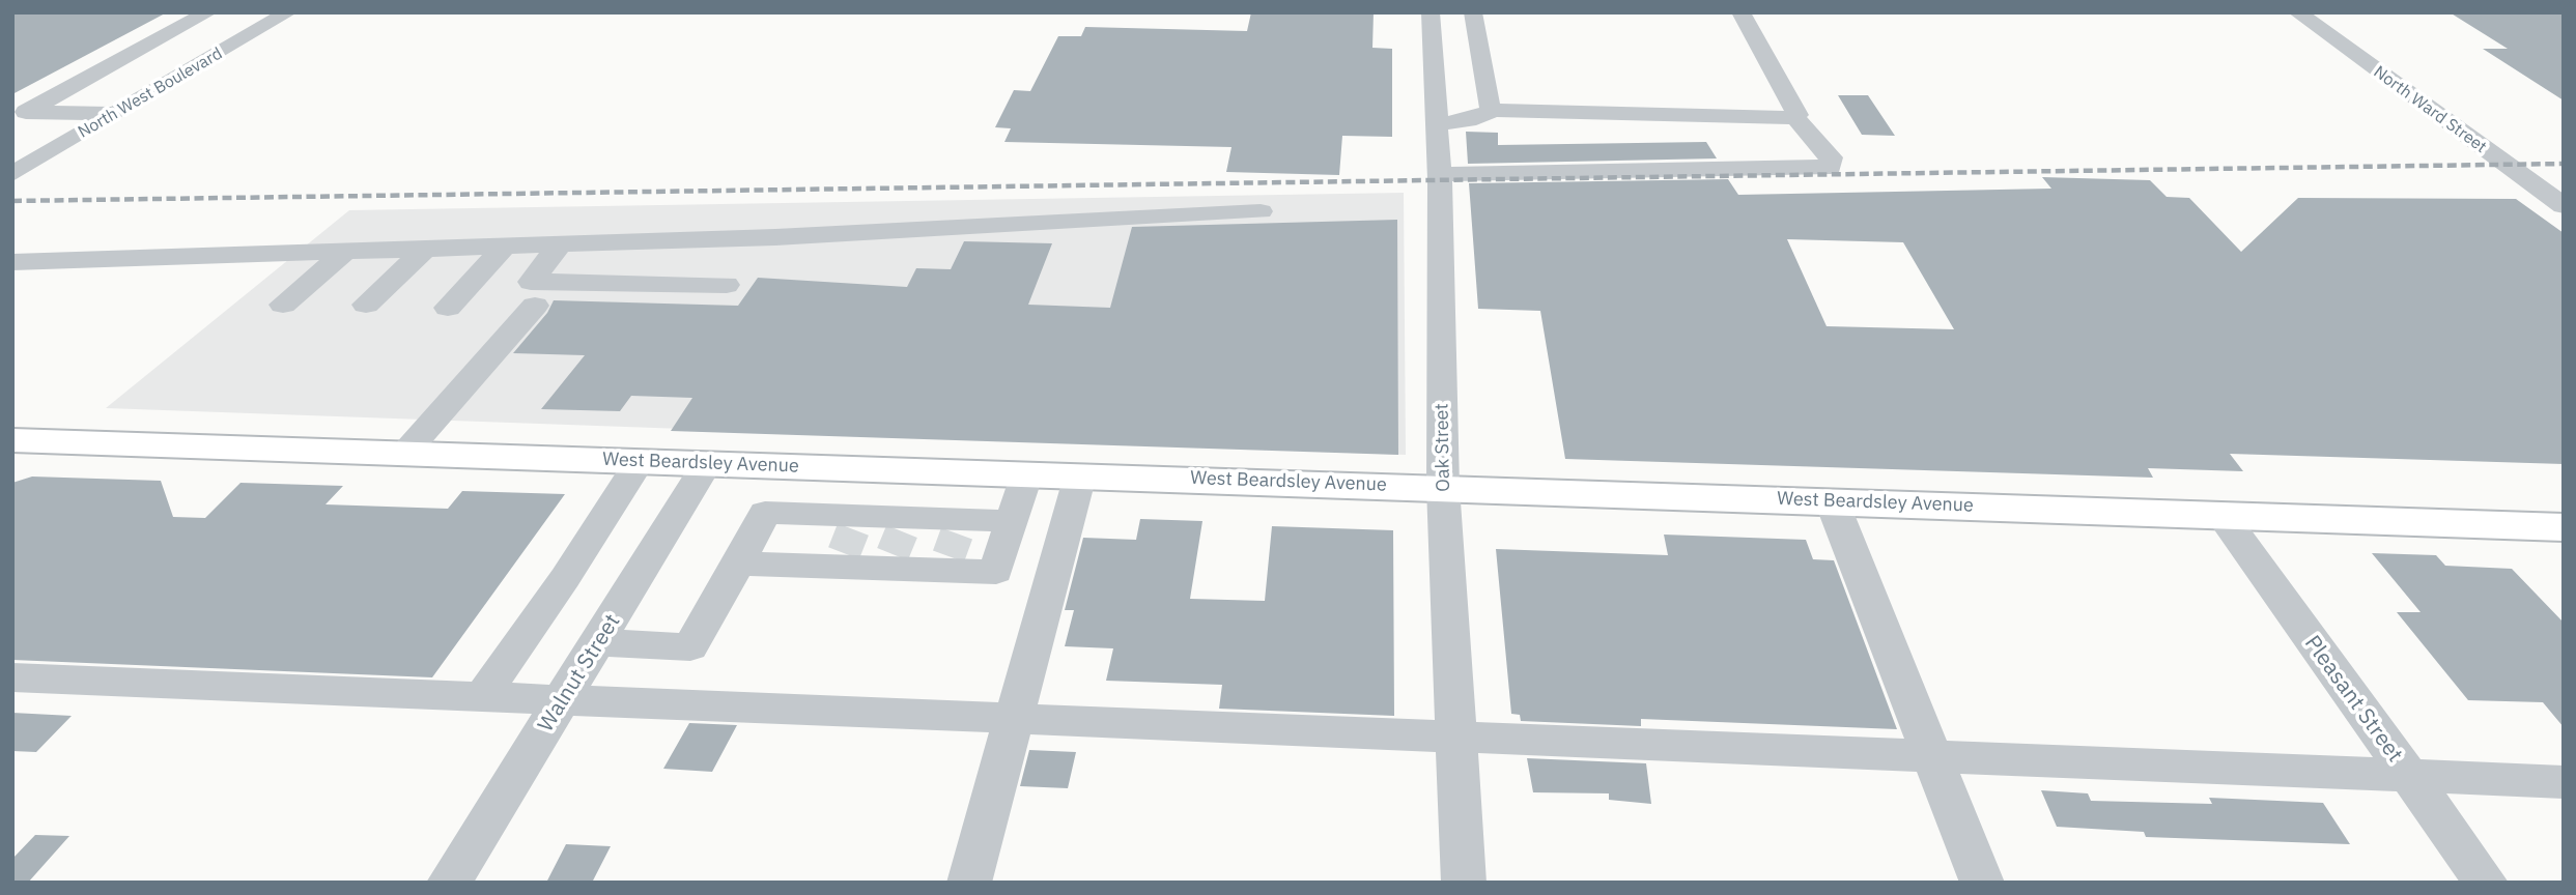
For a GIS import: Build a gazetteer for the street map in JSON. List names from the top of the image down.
{
  "streets": {
    "main road": ["West Beardsley Avenue"],
    "street": [
      "North West Boulevard",
      "North Ward Street",
      "Oak Street",
      "Walnut Street",
      "Pleasant Street"
    ]
  },
  "crossings": [
    ["Oak Street", "West Beardsley Avenue"],
    ["West Beardsley Avenue", "Walnut Street"],
    ["West Beardsley Avenue", "Pleasant Street"]
  ]
}
